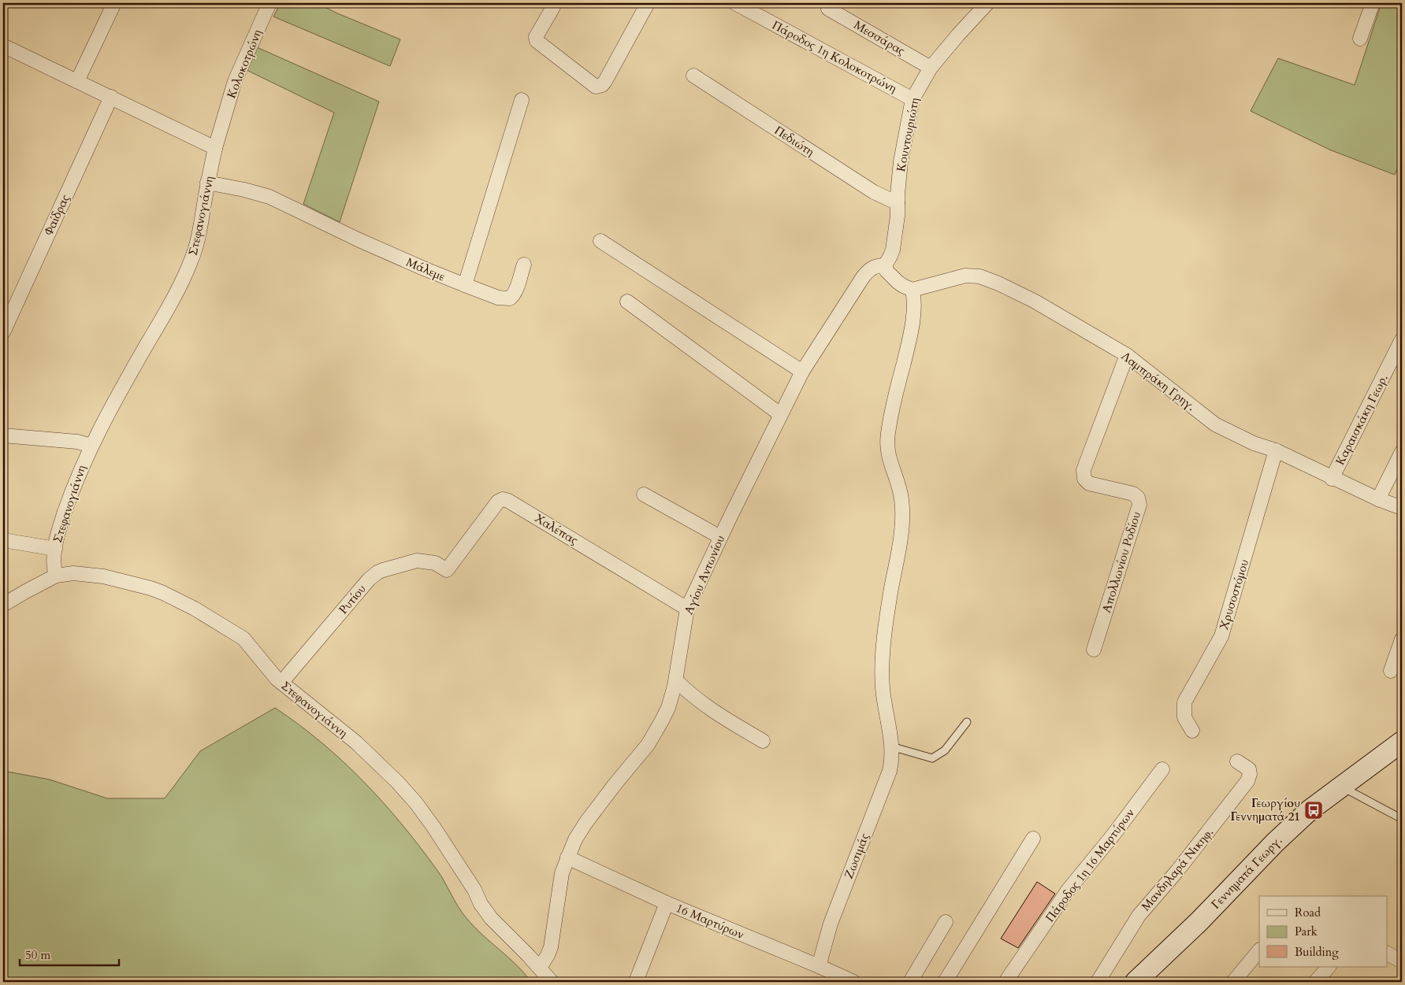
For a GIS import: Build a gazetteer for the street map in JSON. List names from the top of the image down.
{
  "streets": {
    "street": [
      "Μεσσάρας",
      "Πάροδος 1η Κολοκοτρώνη",
      "Κολοκοτρώνη",
      "Κουντουριώτη",
      "Πεδιώτη",
      "Φαίδρας",
      "Στεφανογιάννη",
      "Μάλεμε",
      "Λαμπράκη Γρηγ.",
      "Καραισκάκη Γεωρ.",
      "Χαλέπας",
      "Απολλωνίου Ροδίου",
      "Αγίου Αντωνίου",
      "Χρυσοστόμου",
      "Ρυτίου",
      "Ζωσιμάς",
      "Πάροδος 1η 16 Μαρτύρων",
      "Μανδηλαρά Νικηφ.",
      "Γεννηματά Γεωργ.",
      "16 Μαρτύρων"
    ]
  },
  "crossings": [
    ["Μεσσάρας", "Κουντουριώτη"],
    ["Πάροδος 1η Κολοκοτρώνη", "Κουντουριώτη"],
    ["Κολοκοτρώνη", "Στεφανογιάννη"],
    ["Κουντουριώτη", "Πεδιώτη"],
    ["Κουντουριώτη", "Αγίου Αντωνίου"],
    ["Στεφανογιάννη", "Μάλεμε"],
    ["Στεφανογιάννη", "Αγίου Αντωνίου"],
    ["Στεφανογιάννη", "Ρυτίου"],
    ["Λαμπράκη Γρηγ.", "Καραισκάκη Γεωρ."],
    ["Λαμπράκη Γρηγ.", "Απολλωνίου Ροδίου"],
    ["Λαμπράκη Γρηγ.", "Χρυσοστόμου"],
    ["Λαμπράκη Γρηγ.", "Ζωσιμάς"],
    ["Χαλέπας", "Αγίου Αντωνίου"],
    ["Χαλέπας", "Ρυτίου"],
    ["Αγίου Αντωνίου", "16 Μαρτύρων"],
    ["Ζωσιμάς", "16 Μαρτύρων"]
  ],
  "places": {
    "bus stop": ["Γεωργίου Γεννηματά 21"]
  },
  "legend": ["Road", "Park", "Building"],
  "scale_bar": "50 m"
}
